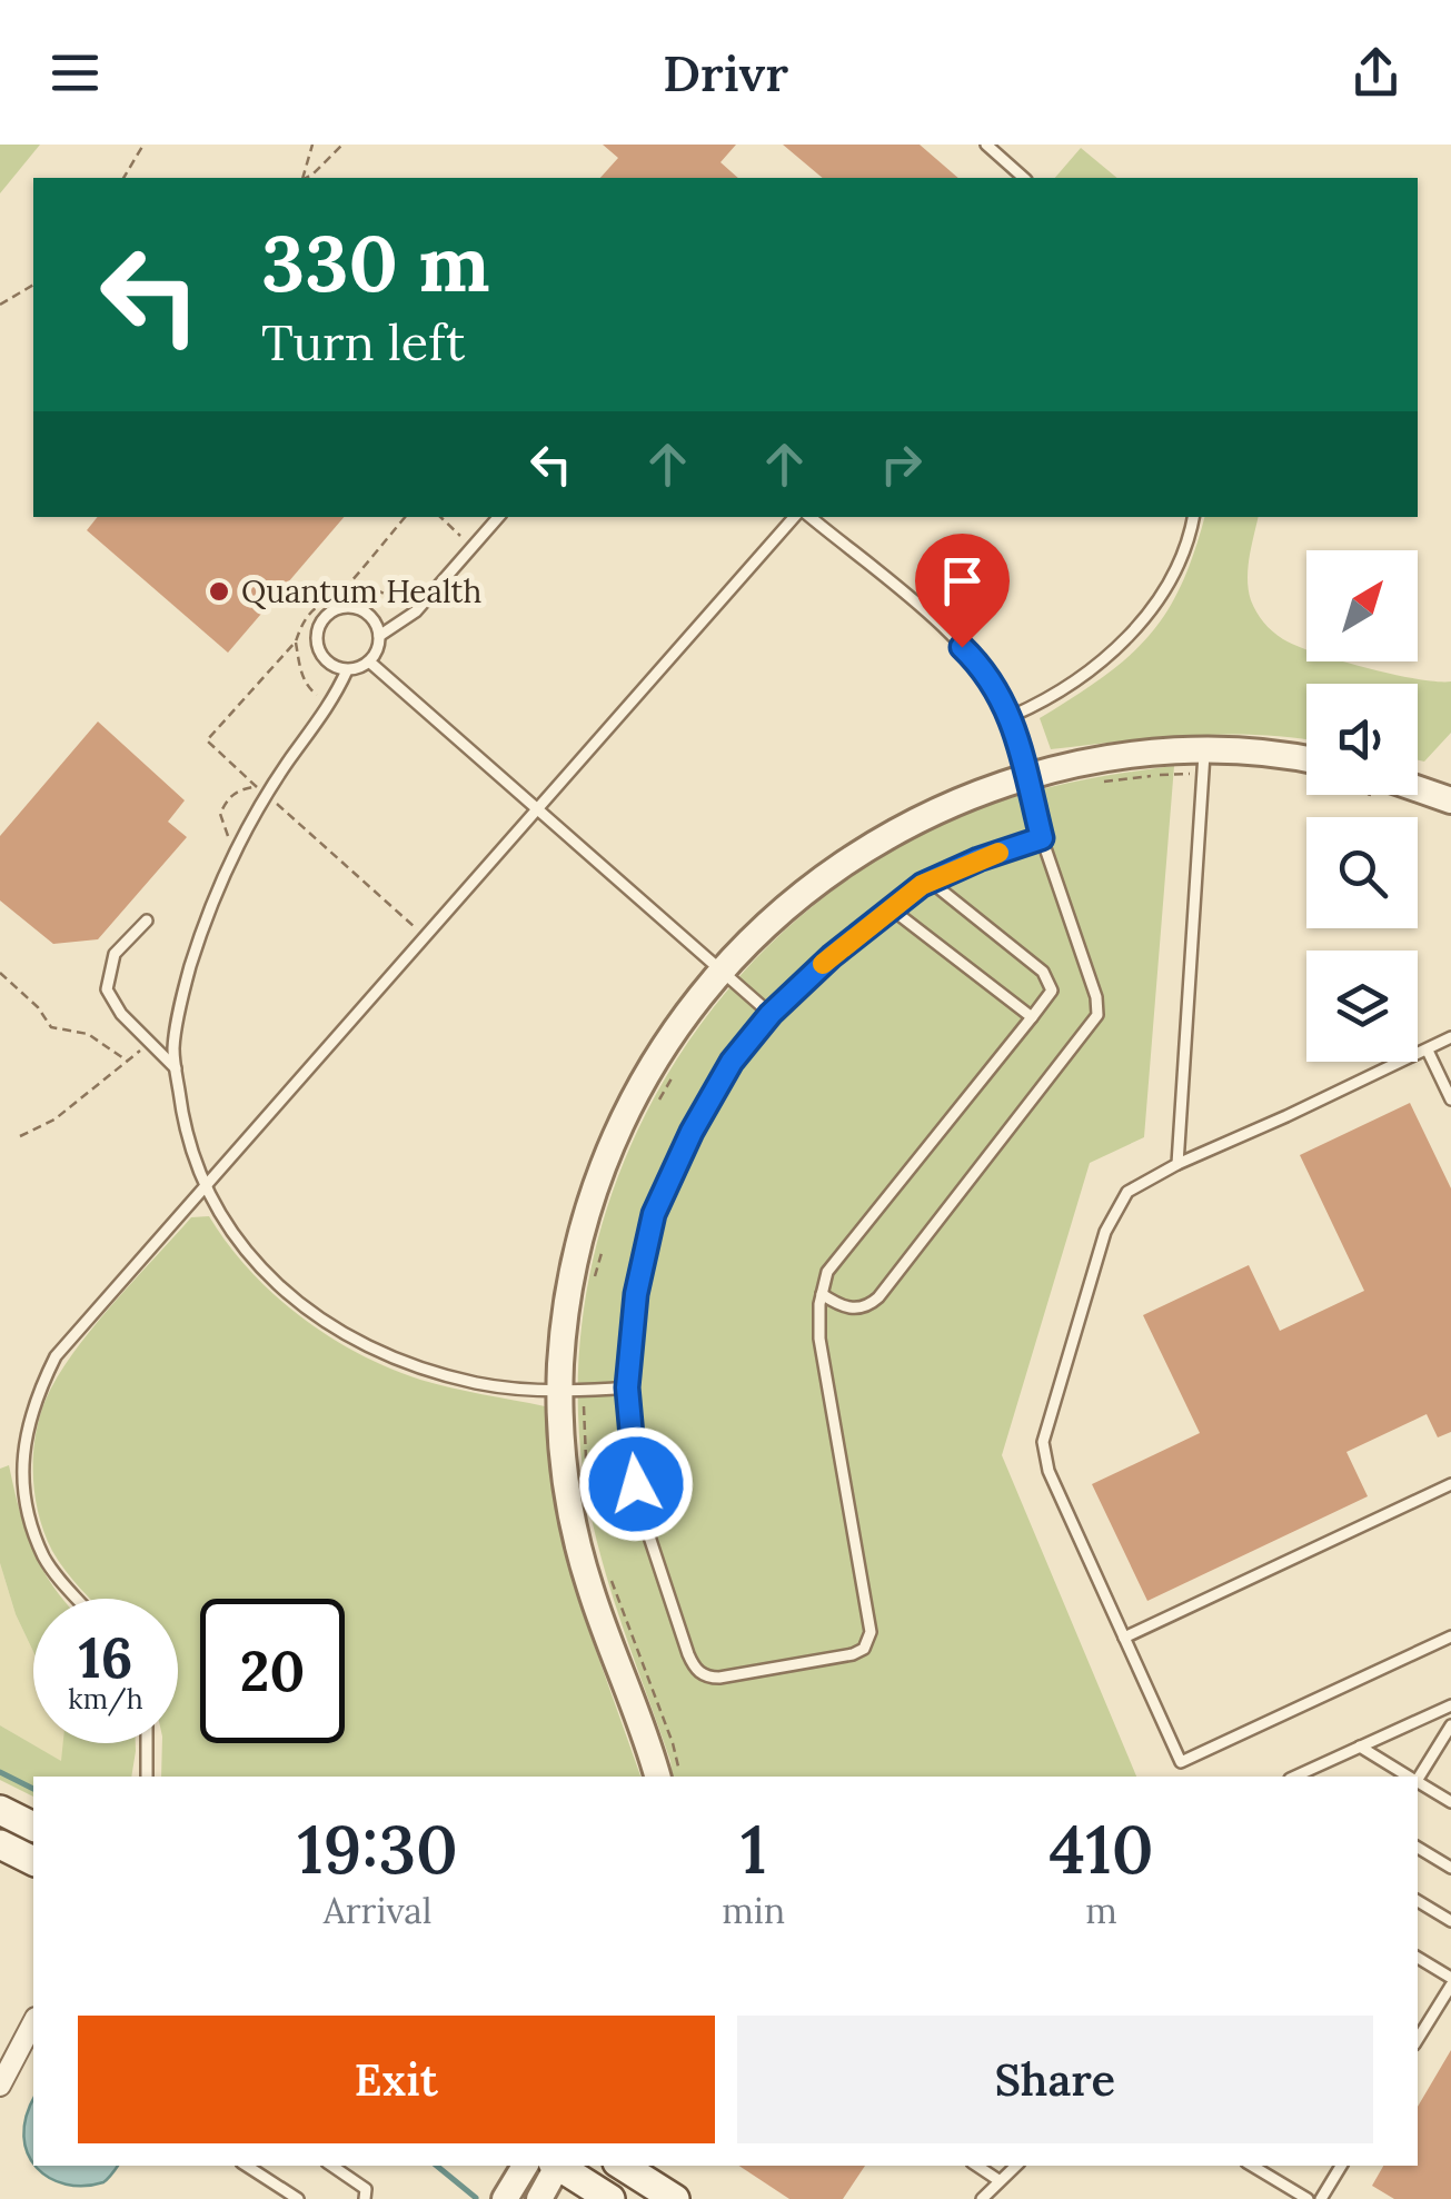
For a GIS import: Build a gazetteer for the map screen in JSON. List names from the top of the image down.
{
  "places": ["Quantum Health"],
  "north": "top right",
  "page": {
    "header": "Drivr",
    "turn": ["330 m", "Turn left"],
    "speed": "16 km/h",
    "limit": "20",
    "eta": [
      "19:30",
      "Arrival",
      "1",
      "min",
      "410",
      "m"
    ],
    "buttons": ["Exit", "Share"]
  }
}
